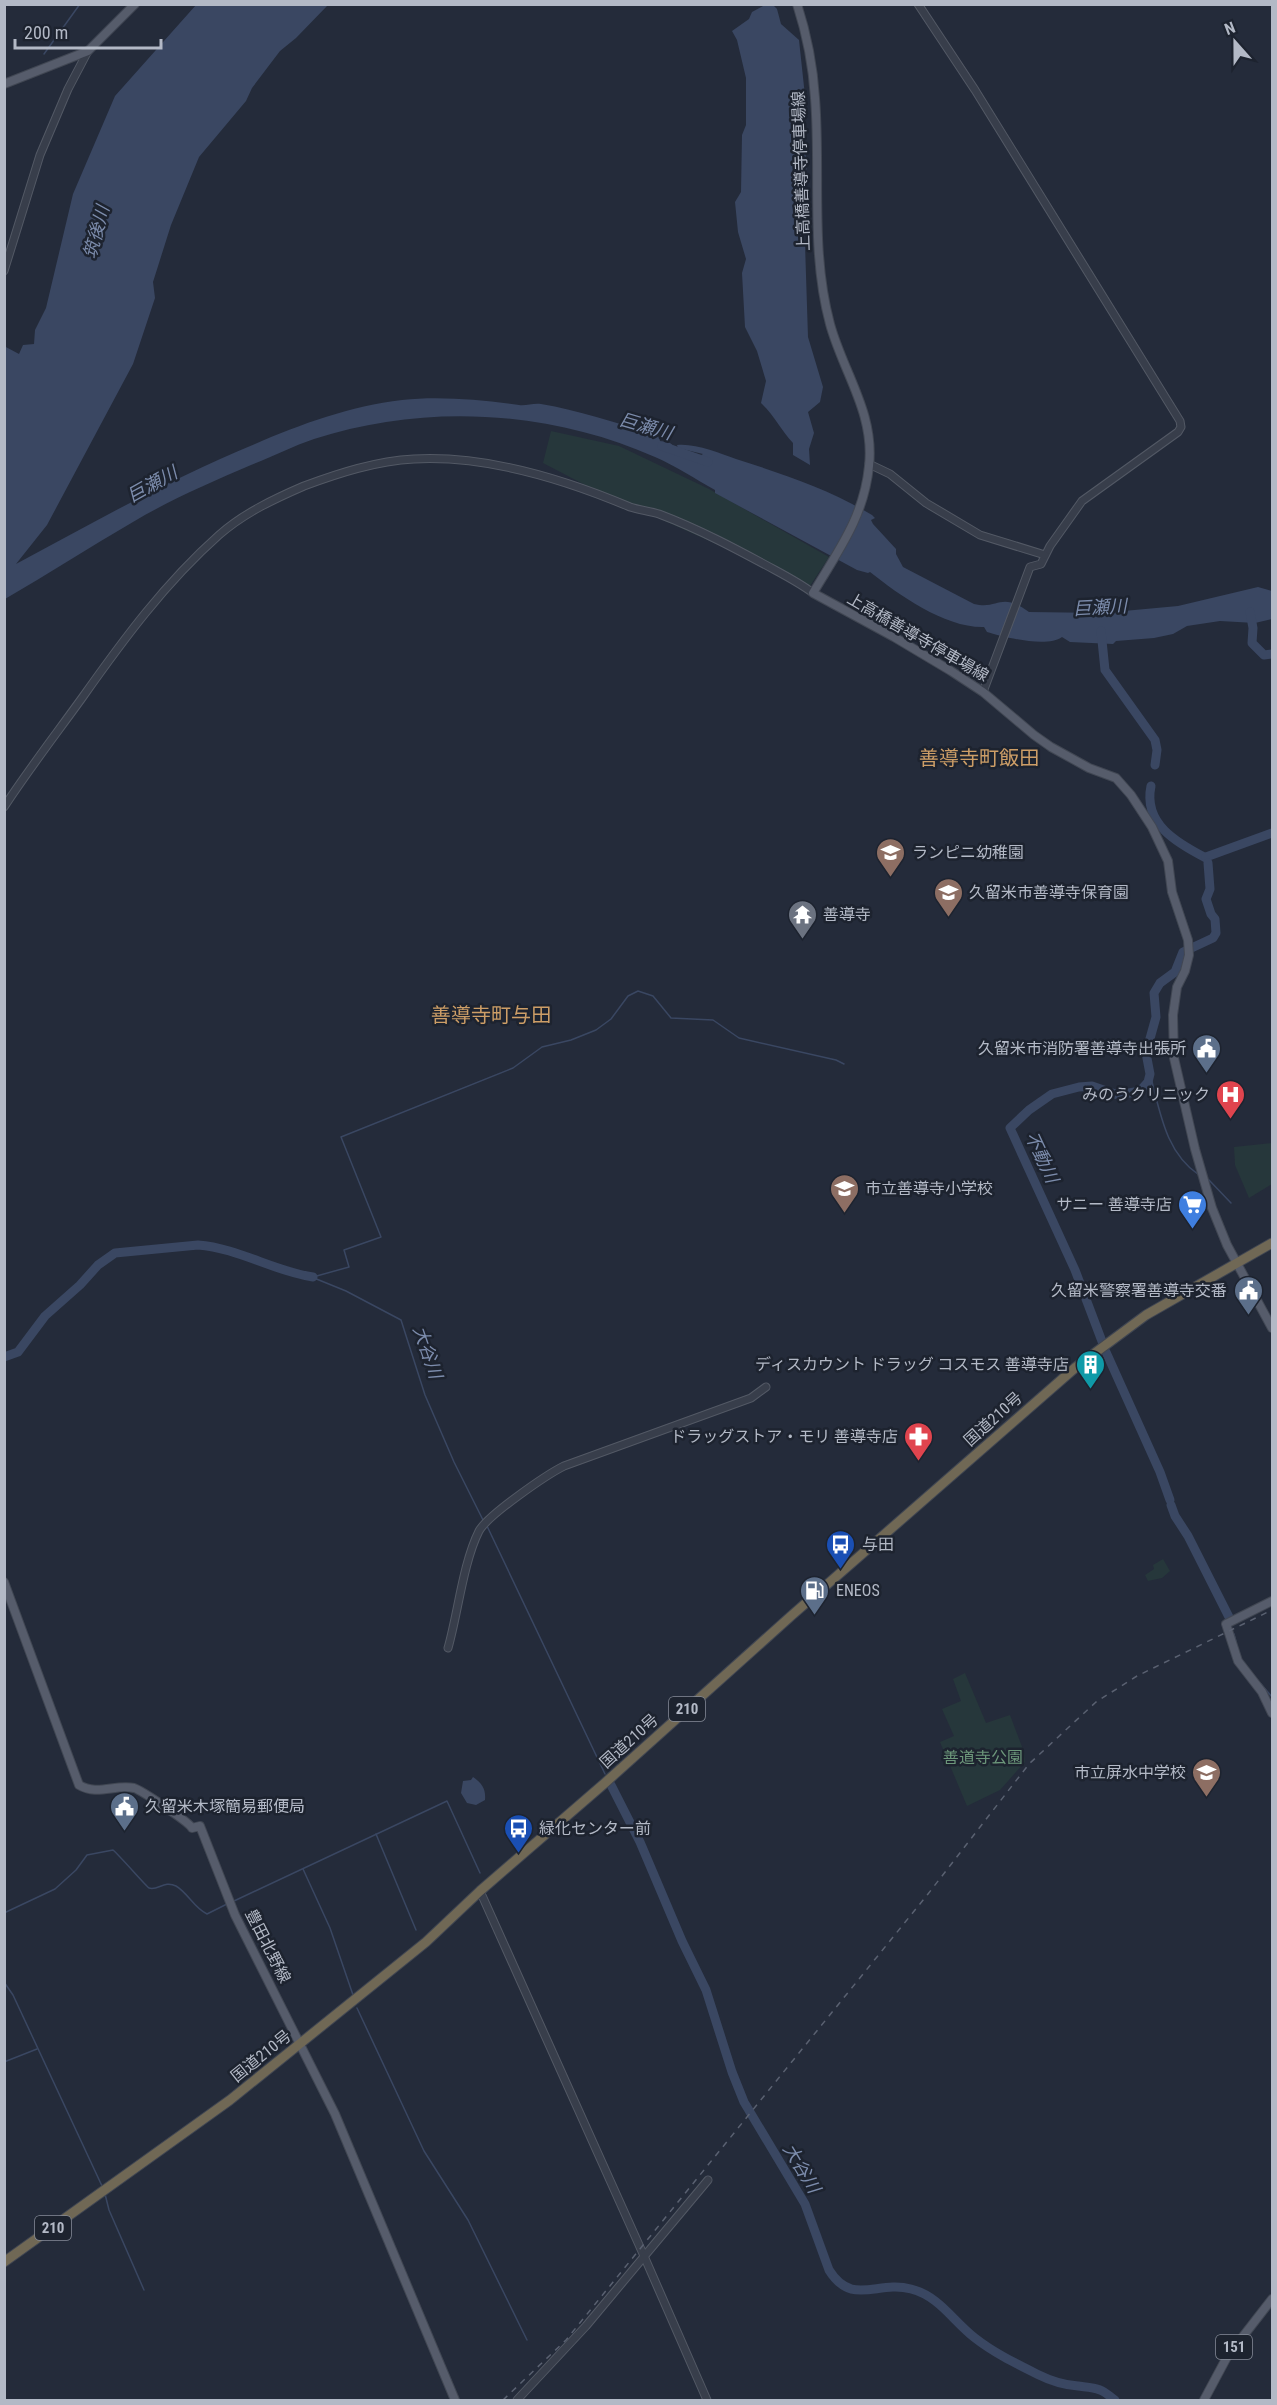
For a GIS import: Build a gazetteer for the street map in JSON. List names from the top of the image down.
{
  "streets": {
    "highway": ["国道210号", "210"],
    "main road": ["上高橋善導寺停車場線", "豊田北野線", "151"]
  },
  "crossings": [
    ["上高橋善導寺停車場線", "国道210号"],
    ["国道210号", "豊田北野線"]
  ],
  "districts": ["善導寺町飯田", "善導寺町与田"],
  "water": [
    "筑後川",
    "巨瀬川",
    "不動川",
    "大谷川"
  ],
  "parks": ["善道寺公園"],
  "places": {
    "school or university": [
      "ランピニ幼稚園",
      "久留米市善導寺保育園",
      "市立善導寺小学校",
      "市立屏水中学校"
    ],
    "temple": ["善導寺"],
    "public building": ["久留米市消防署善導寺出張所", "久留米警察署善導寺交番", "久留米木塚簡易郵便局"],
    "hospital": ["みのうクリニック"],
    "supermarket": ["サニー 善導寺店"],
    "building": ["ディスカウント ドラッグ コスモス 善導寺店"],
    "pharmacy": ["ドラッグストア・モリ 善導寺店"],
    "bus stop": ["与田", "緑化センター前"],
    "fuel station": ["ENEOS"]
  },
  "scale_bar": "200 m",
  "north": "top"
}
